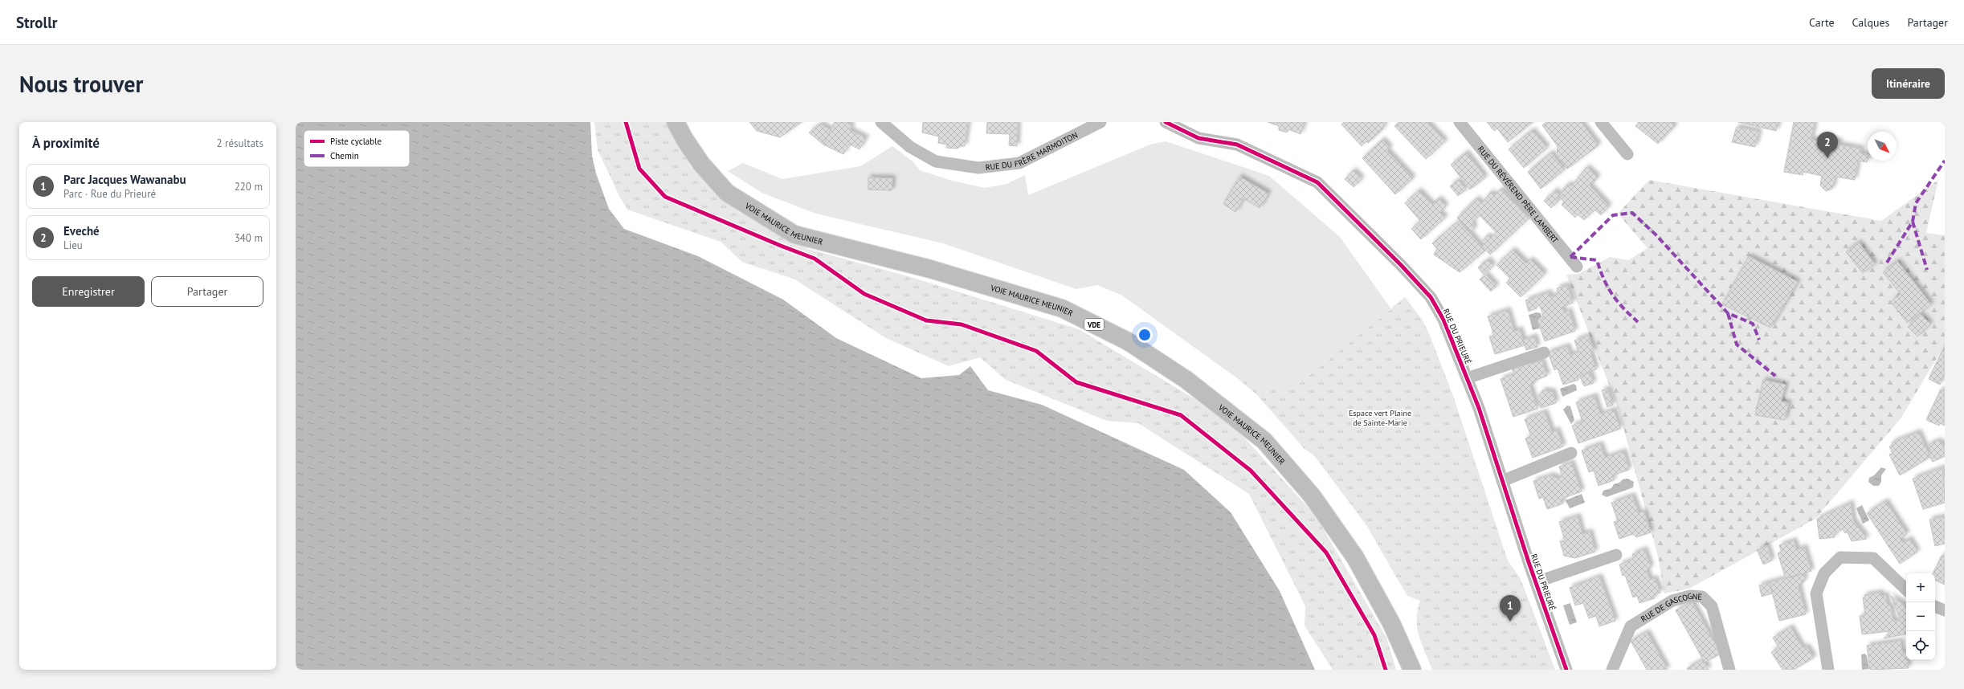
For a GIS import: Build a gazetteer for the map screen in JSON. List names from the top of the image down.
{
  "streets": {
    "main road": ["VOIE MAURICE MEUNIER", "VDE"],
    "street": [
      "RUE DU FRÈRE MARMOITON",
      "RUE DU RÉVÉREND PÈRE LAMBERT",
      "RUE DU PRIEURÉ",
      "RUE DE GASCOGNE"
    ]
  },
  "parks": ["Espace vert Plaine de Sainte-Marie"],
  "legend": ["Piste cyclable", "Chemin"],
  "north": "bottom right",
  "page": {
    "header": "Strollr",
    "nav": ["Carte", "Calques", "Partager"],
    "buttons": [
      "Itinéraire",
      ["Enregistrer", "Partager"]
    ],
    "title": "Nous trouver",
    "heading": ["À proximité", "2 résultats"],
    "pins": ["2", "1"],
    "list": [
      {
        "mark": "1",
        "name": "Parc Jacques Wawanabu",
        "note": "Parc · Rue du Prieuré",
        "value": "220 m"
      },
      {
        "mark": "2",
        "name": "Eveché",
        "note": "Lieu",
        "value": "340 m"
      }
    ],
    "map_buttons": ["+", "−"]
  }
}
